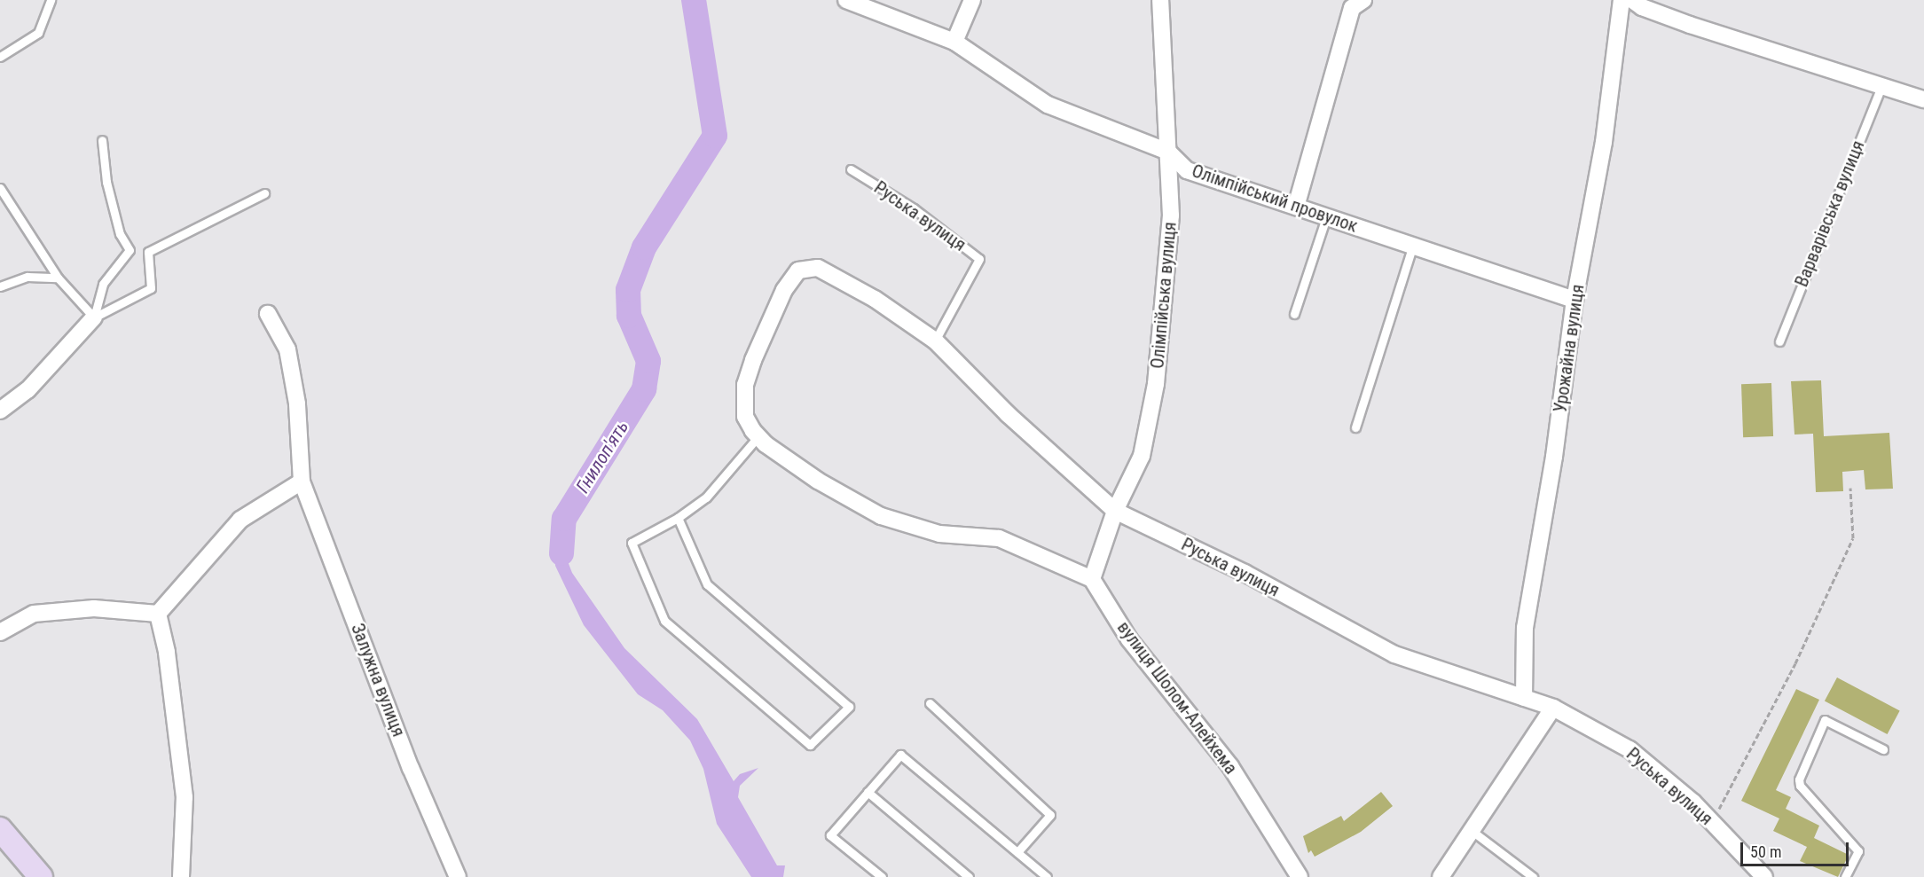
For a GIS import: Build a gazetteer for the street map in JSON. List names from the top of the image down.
{
  "streets": {
    "street": [
      "Олімпійський провулок",
      "Руська вулиця",
      "Олімпійська вулиця",
      "Урожайна вулиця",
      "Залужна вулиця",
      "вулиця Шолом-Алейхема"
    ],
    "lane": ["Варварівська вулиця"]
  },
  "crossings": [
    ["Олімпійський провулок", "Олімпійська вулиця"],
    ["Олімпійський провулок", "Урожайна вулиця"],
    ["Руська вулиця", "Олімпійська вулиця"],
    ["Руська вулиця", "Урожайна вулиця"],
    ["Олімпійська вулиця", "вулиця Шолом-Алейхема"]
  ],
  "water": ["Гнилоп'ять"],
  "scale_bar": "50 m"
}
